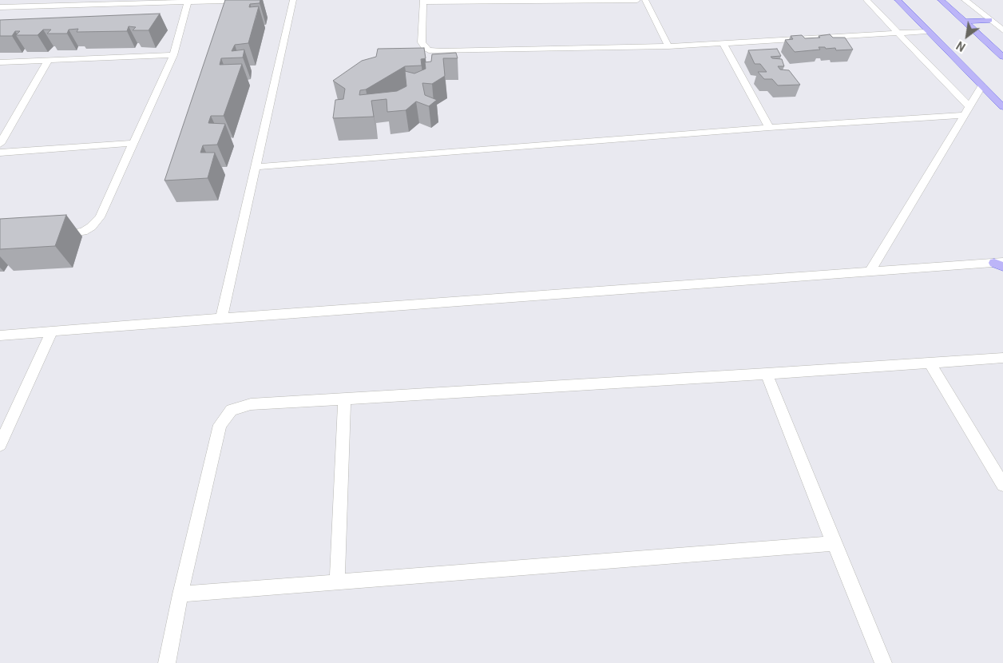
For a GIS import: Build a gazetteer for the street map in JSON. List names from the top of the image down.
{
  "north": "bottom left"
}
